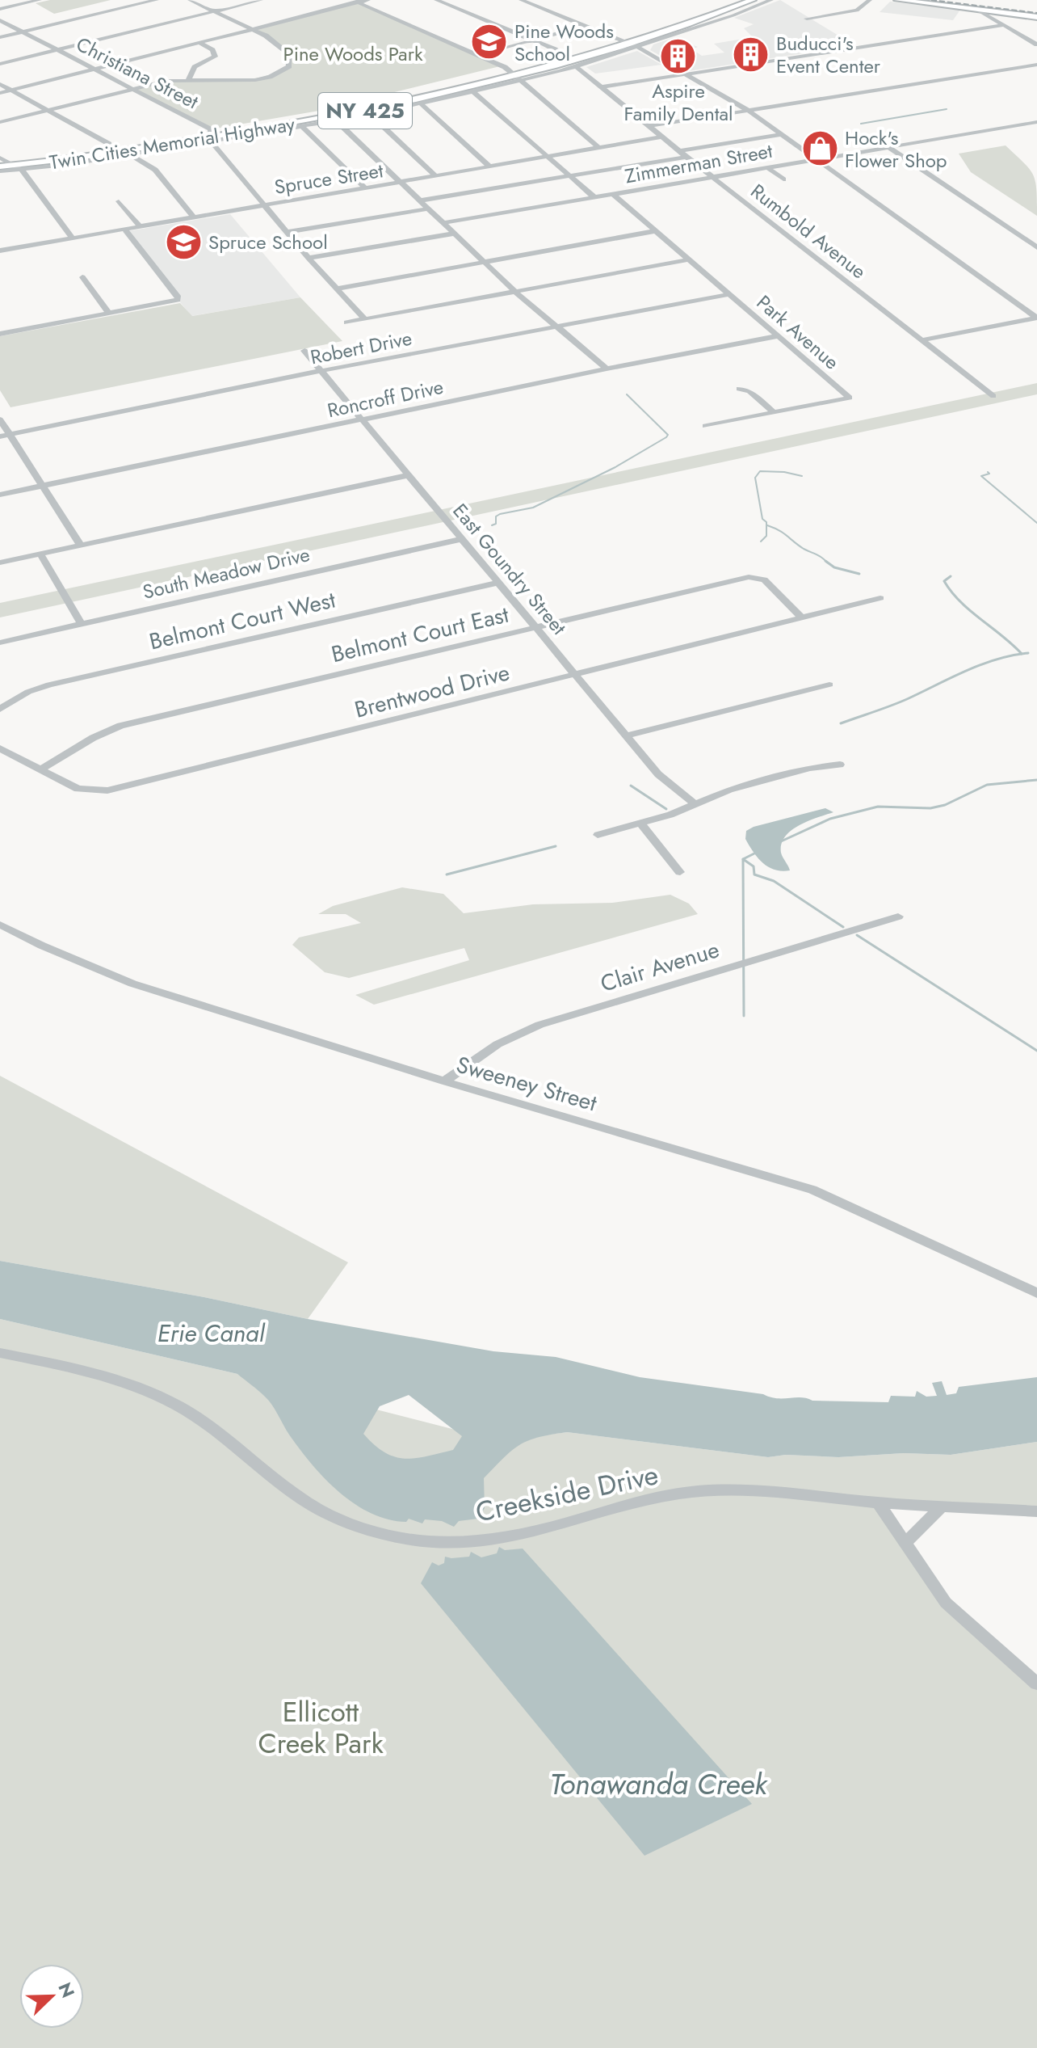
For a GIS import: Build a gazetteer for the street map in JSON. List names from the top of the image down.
{
  "streets": {
    "main road": ["NY 425", "Twin Cities Memorial Highway"],
    "street": [
      "Christiana Street",
      "Zimmerman Street",
      "Spruce Street",
      "Rumbold Avenue",
      "Park Avenue",
      "Robert Drive",
      "Roncroff Drive",
      "East Goundry Street",
      "South Meadow Drive",
      "Belmont Court West",
      "Belmont Court East",
      "Brentwood Drive",
      "Clair Avenue",
      "Sweeney Street",
      "Creekside Drive"
    ]
  },
  "crossings": [
    ["Christiana Street", "Twin Cities Memorial Highway"],
    ["Christiana Street", "Spruce Street"],
    ["Zimmerman Street", "Rumbold Avenue"],
    ["Zimmerman Street", "Park Avenue"],
    ["Spruce Street", "Rumbold Avenue"],
    ["Park Avenue", "Robert Drive"],
    ["Park Avenue", "Roncroff Drive"],
    ["Robert Drive", "East Goundry Street"],
    ["Roncroff Drive", "East Goundry Street"],
    ["East Goundry Street", "South Meadow Drive"],
    ["East Goundry Street", "Belmont Court West"],
    ["East Goundry Street", "Belmont Court East"],
    ["East Goundry Street", "Brentwood Drive"],
    ["Belmont Court East", "Brentwood Drive"],
    ["Clair Avenue", "Sweeney Street"]
  ],
  "water": ["Erie Canal", "Tonawanda Creek"],
  "parks": ["Pine Woods Park", "Ellicott Creek Park"],
  "places": {
    "school or university": ["Pine Woods School", "Spruce School"],
    "building": ["Buducci's Event Center", "Aspire Family Dental"],
    "shop": ["Hock's Flower Shop"]
  },
  "north": "top right"
}
